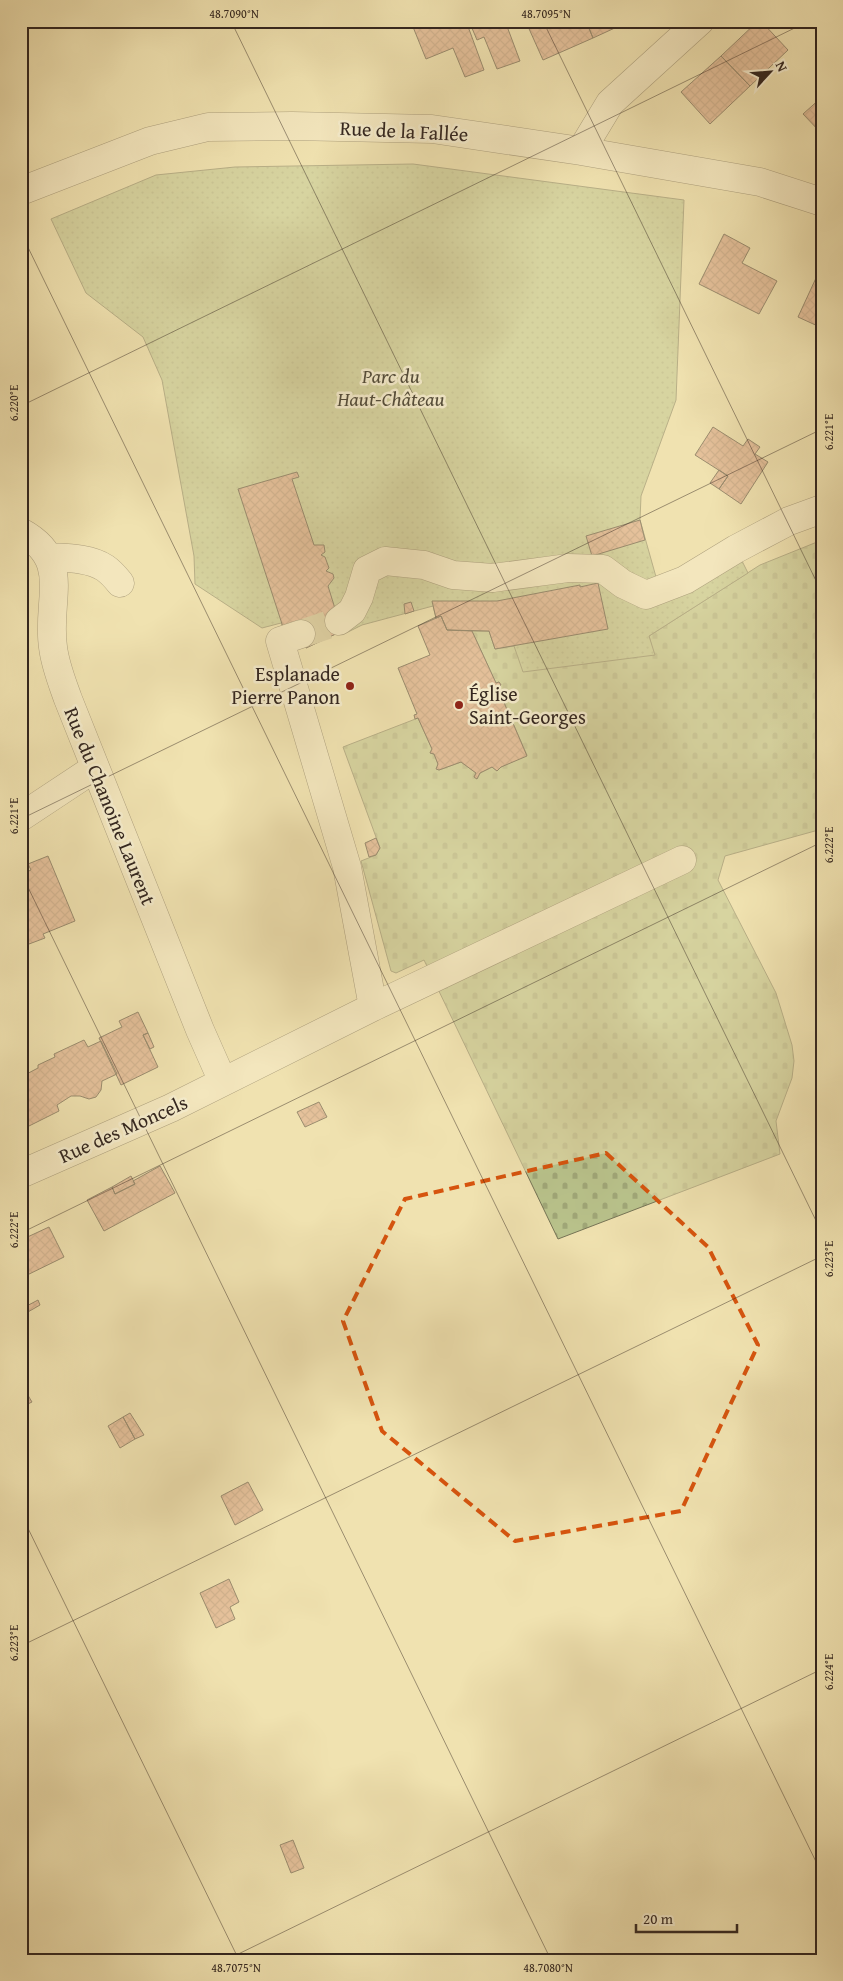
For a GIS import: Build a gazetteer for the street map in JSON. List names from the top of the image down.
{
  "streets": {
    "street": ["Rue de la Fallée", "Rue du Chanoine Laurent", "Rue des Moncels"]
  },
  "crossings": [
    ["Rue du Chanoine Laurent", "Rue des Moncels"]
  ],
  "parks": ["Parc du Haut-Château"],
  "places": ["Esplanade Pierre Panon", "Église Saint-Georges"],
  "scale_bar": "20 m",
  "north": "top right",
  "coordinates": [
    "48.7090°N",
    "48.7095°N",
    "6.220°E",
    "6.221°E",
    "6.222°E",
    "6.223°E",
    "6.224°E",
    "48.7075°N",
    "48.7080°N"
  ]
}
